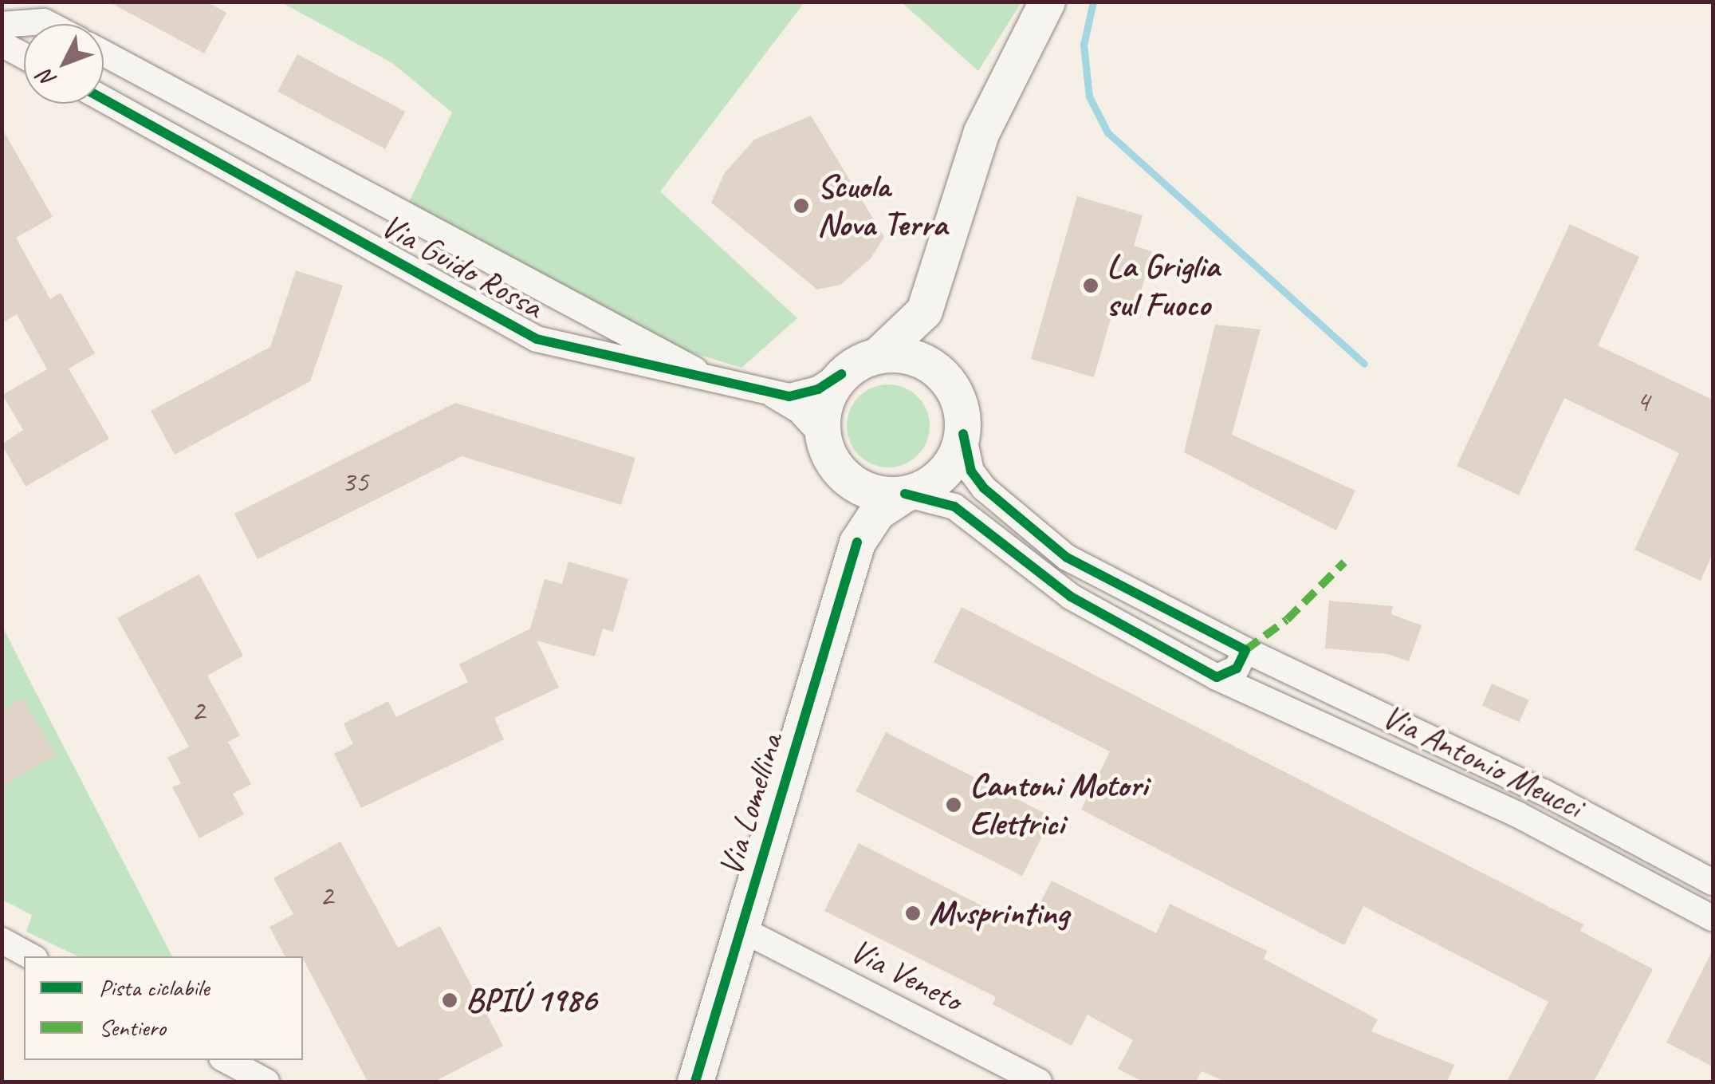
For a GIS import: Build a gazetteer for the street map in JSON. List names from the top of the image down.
{
  "streets": {
    "main road": ["Via Lomellina"],
    "street": ["Via Guido Rossa", "Via Antonio Meucci", "Via Veneto"]
  },
  "crossings": [
    ["Via Guido Rossa", "Via Antonio Meucci"],
    ["Via Guido Rossa", "Via Lomellina"],
    ["Via Antonio Meucci", "Via Lomellina"],
    ["Via Lomellina", "Via Veneto"]
  ],
  "places": [
    "Scuola Nova Terra",
    "La Griglia sul Fuoco",
    "Cantoni Motori Elettrici",
    "Mvsprinting",
    "BPIÚ 1986"
  ],
  "house_numbers": [
    "4",
    "35",
    "2",
    "2"
  ],
  "legend": ["Pista ciclabile", "Sentiero"],
  "north": "bottom left"
}
